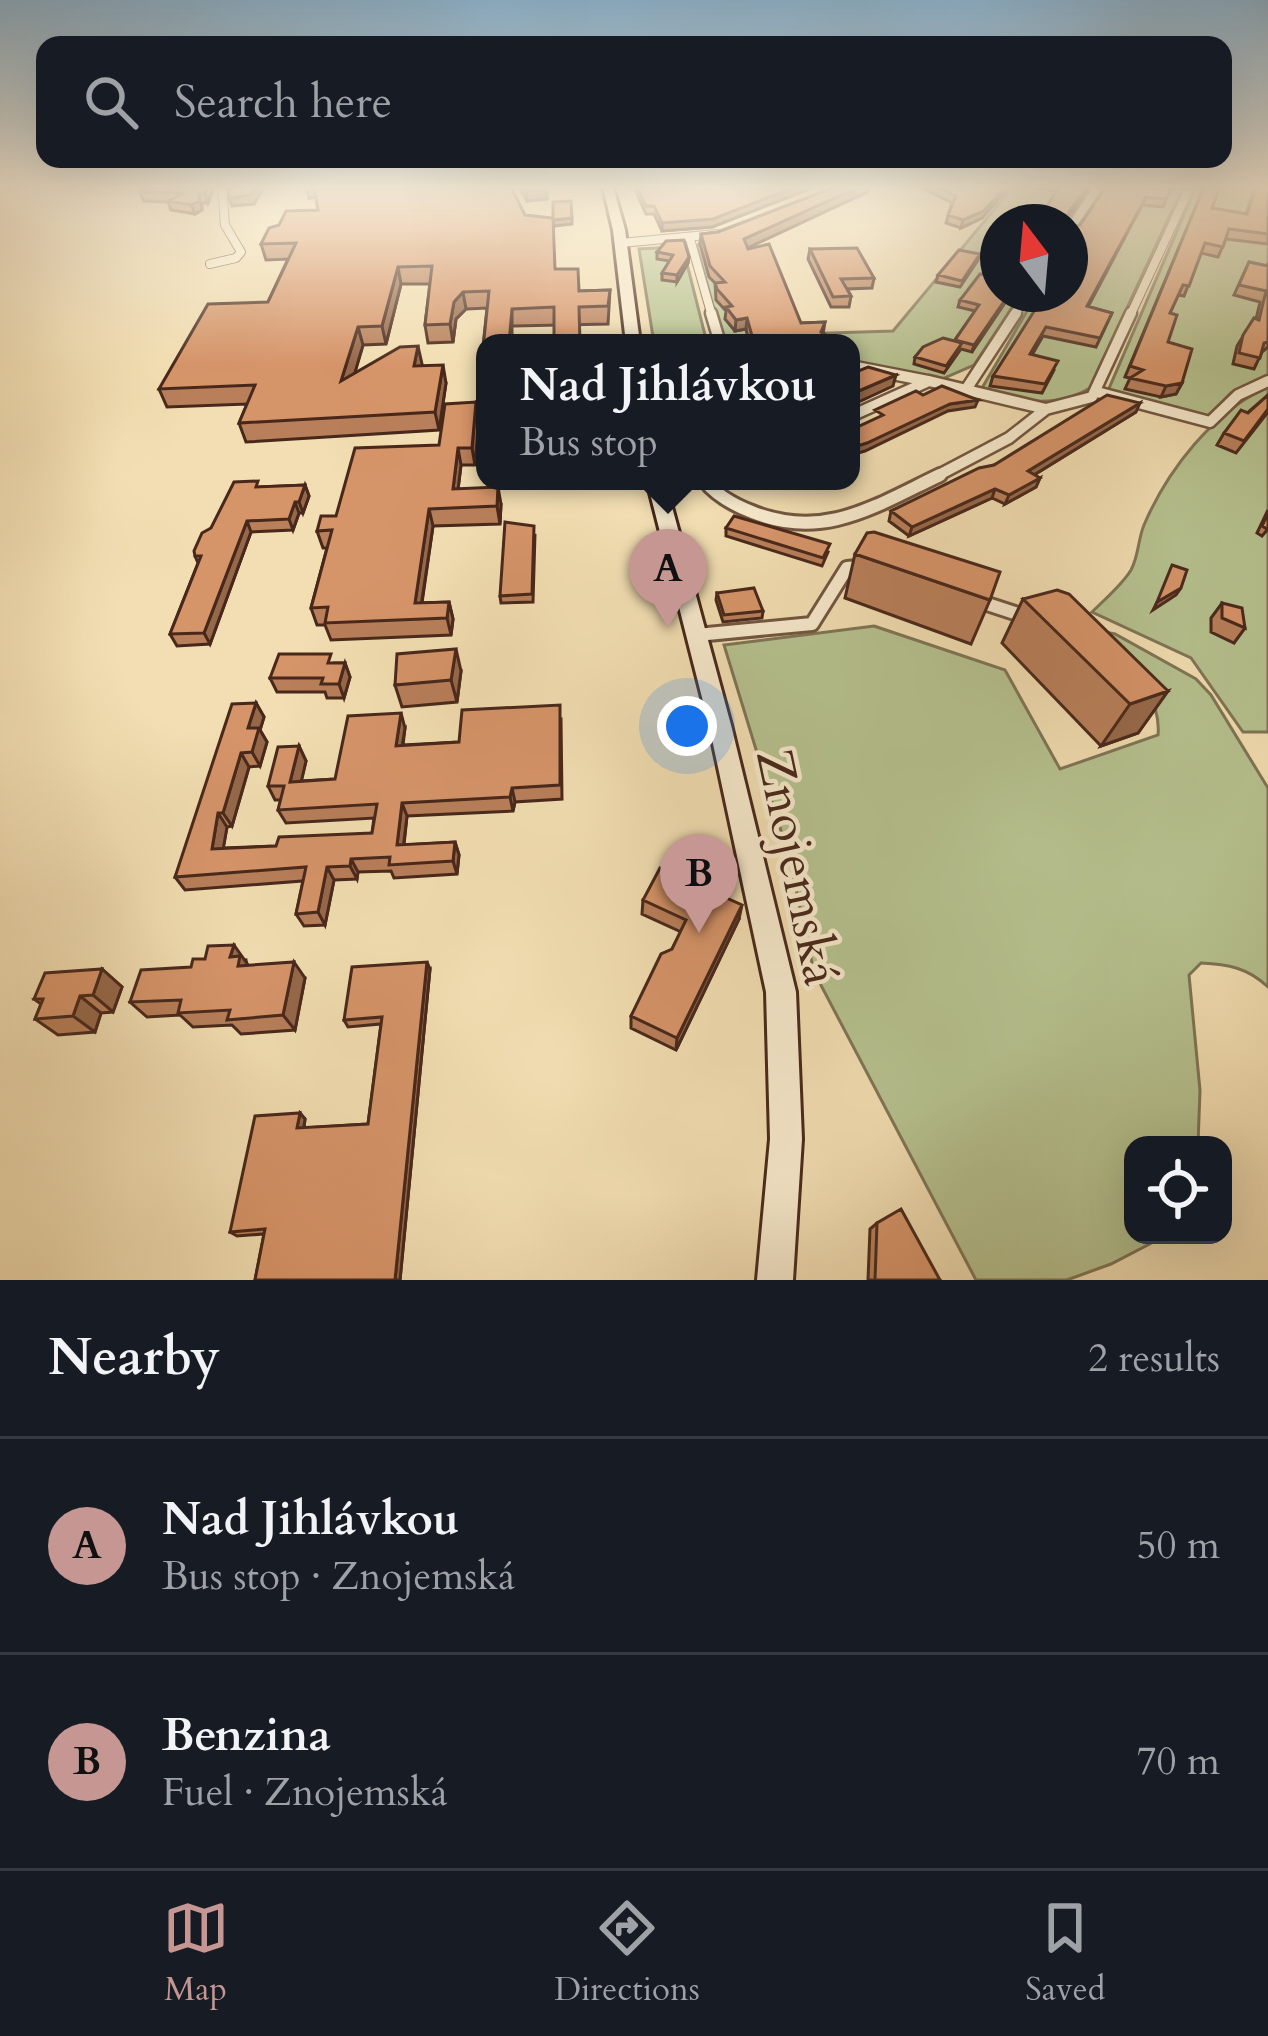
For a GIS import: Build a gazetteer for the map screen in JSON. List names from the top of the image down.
{
  "streets": {
    "main road": ["Znojemská"]
  },
  "north": "top",
  "page": {
    "search": "Search here",
    "popup": ["Nad Jihlávkou", "Bus stop"],
    "pins": ["A", "B"],
    "heading": ["Nearby", "2 results"],
    "list": [
      {
        "mark": "A",
        "name": "Nad Jihlávkou",
        "note": "Bus stop · Znojemská",
        "value": "50 m"
      },
      {
        "mark": "B",
        "name": "Benzina",
        "note": "Fuel · Znojemská",
        "value": "70 m"
      }
    ],
    "nav": ["Map", "Directions", "Saved"]
  }
}
